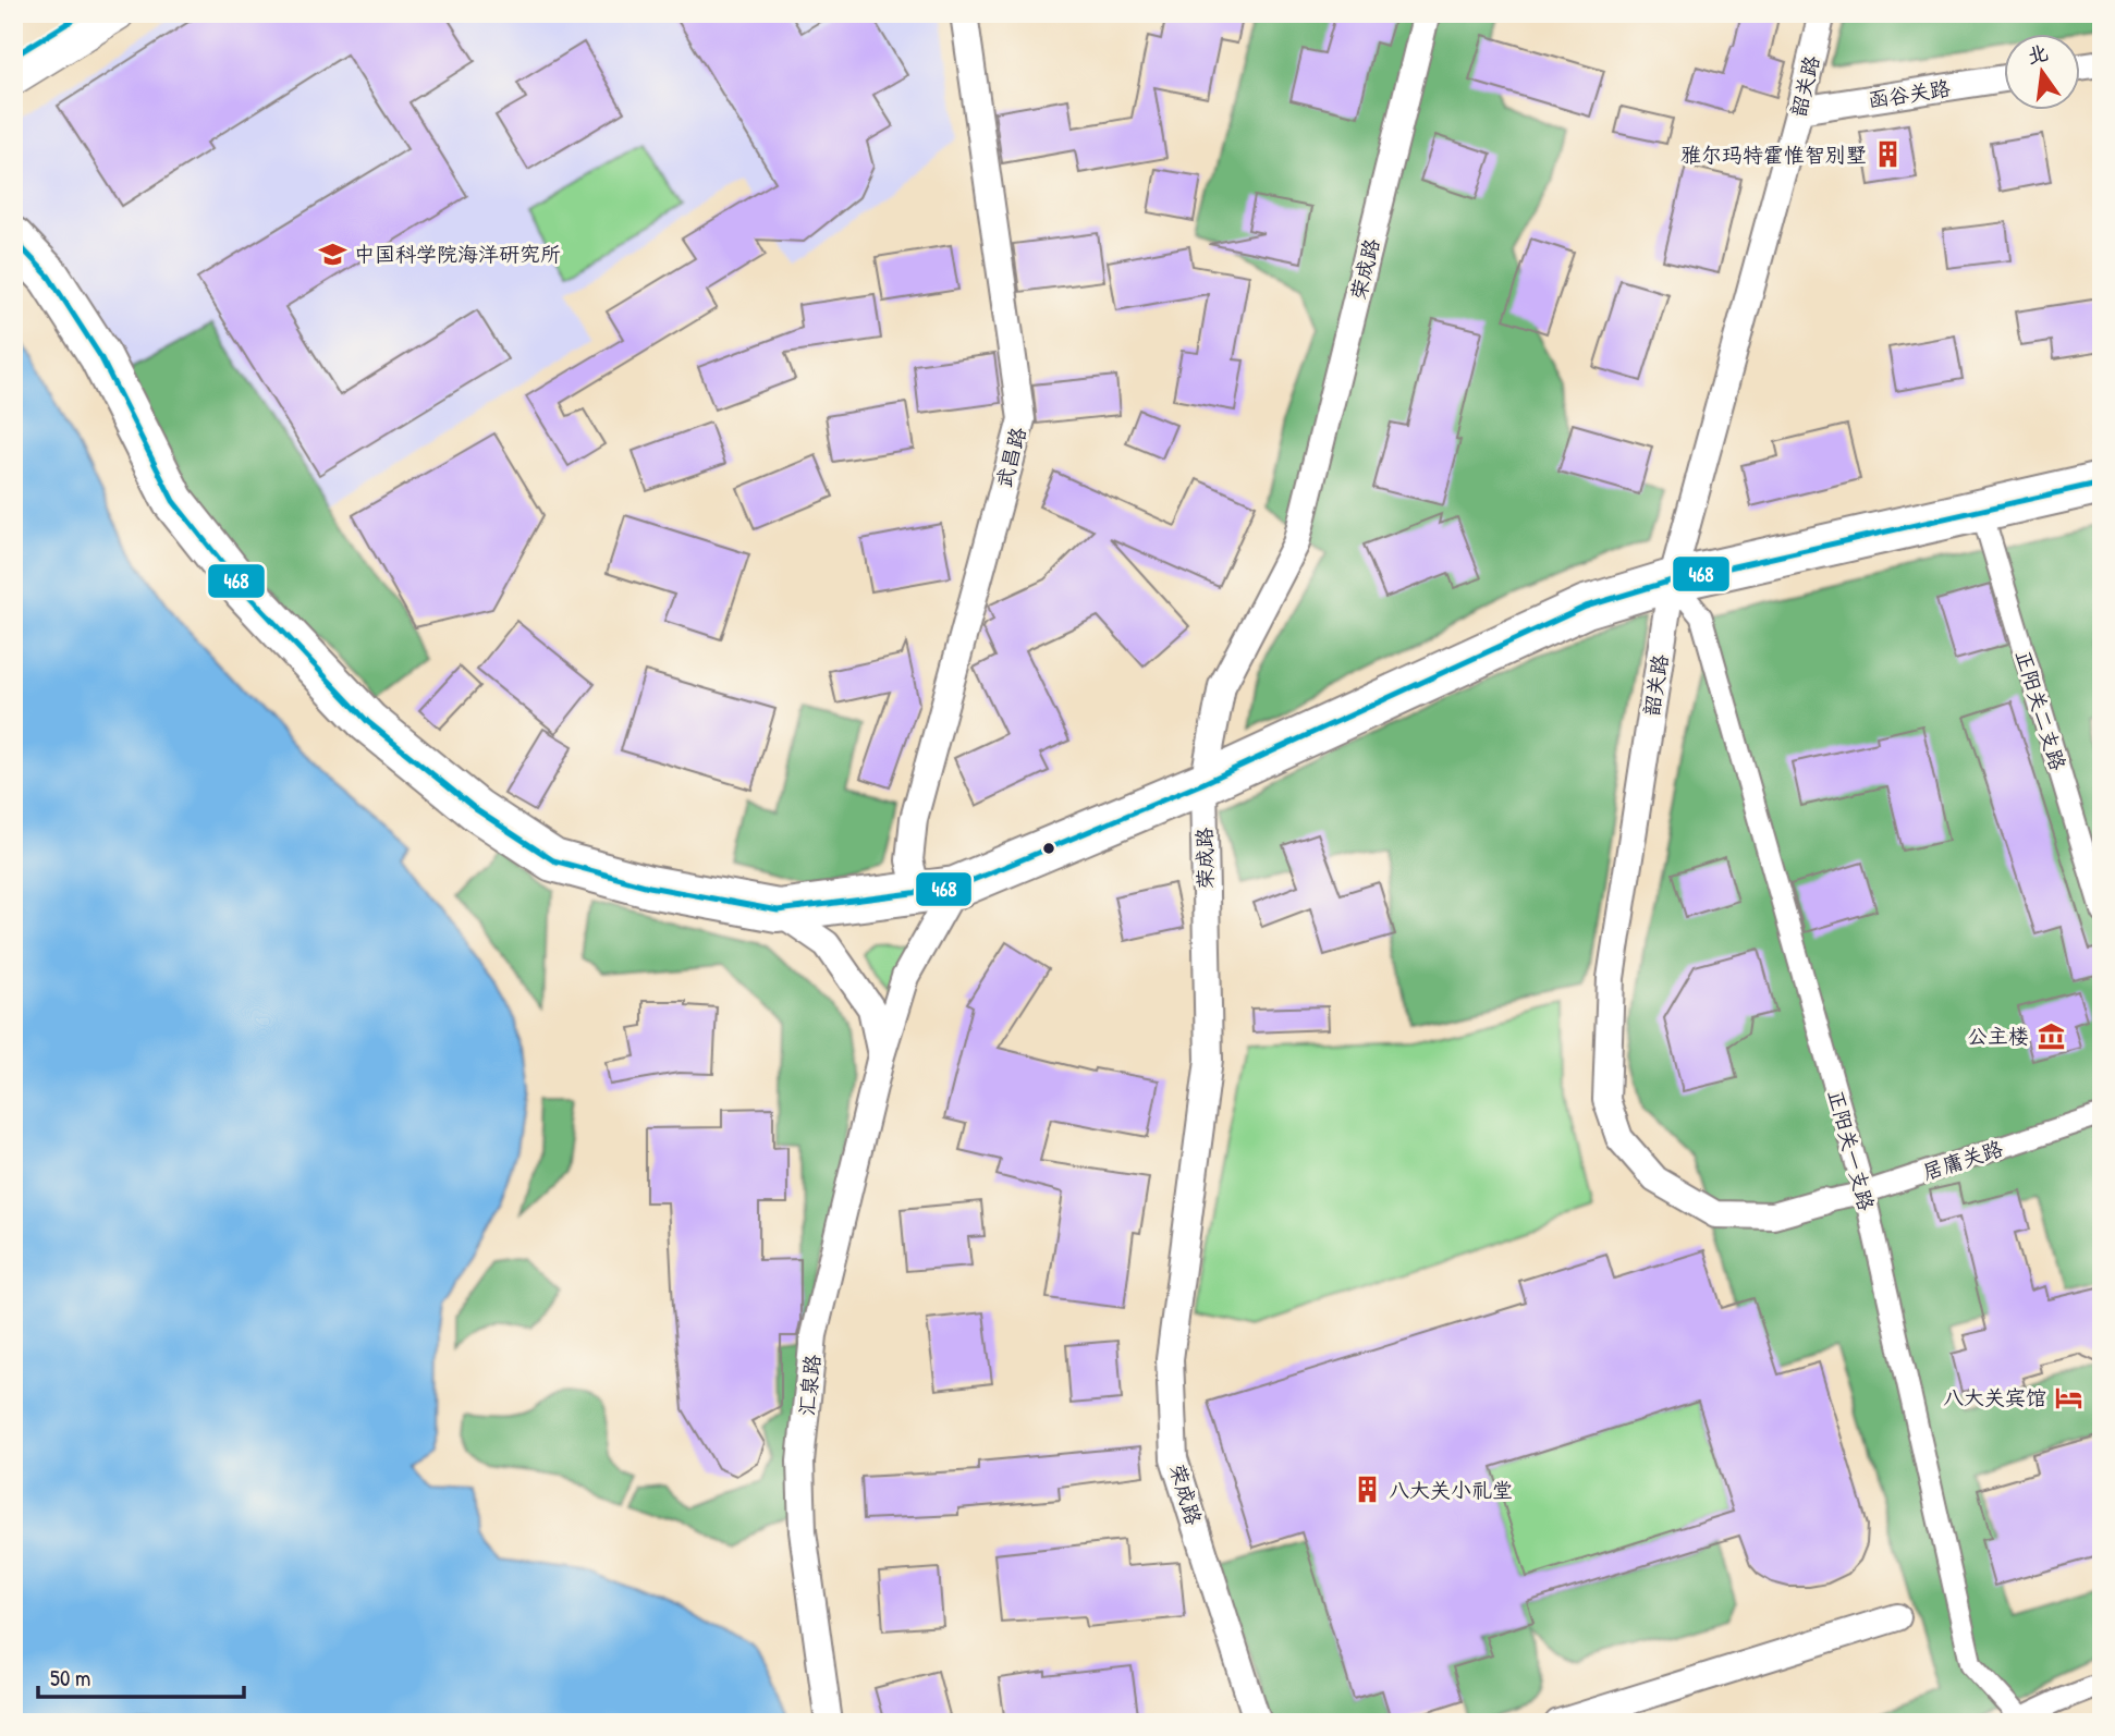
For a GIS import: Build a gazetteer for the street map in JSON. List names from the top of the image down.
{
  "streets": {
    "street": [
      "韶关路",
      "函谷关路",
      "荣成路",
      "武昌路",
      "正阳关二支路",
      "正阳关一支路",
      "居庸关路",
      "汇泉路"
    ]
  },
  "crossings": [
    ["韶关路", "函谷关路"],
    ["韶关路", "正阳关一支路"],
    ["韶关路", "居庸关路"],
    ["武昌路", "汇泉路"],
    ["正阳关一支路", "居庸关路"]
  ],
  "places": {
    "building": ["雅尔玛特霍惟智别墅", "八大关小礼堂"],
    "school or university": ["中国科学院海洋研究所"],
    "museum": ["公主楼"],
    "hotel": ["八大关宾馆"]
  },
  "lines": ["transit line 468"],
  "scale_bar": "50 m",
  "north": "top"
}
